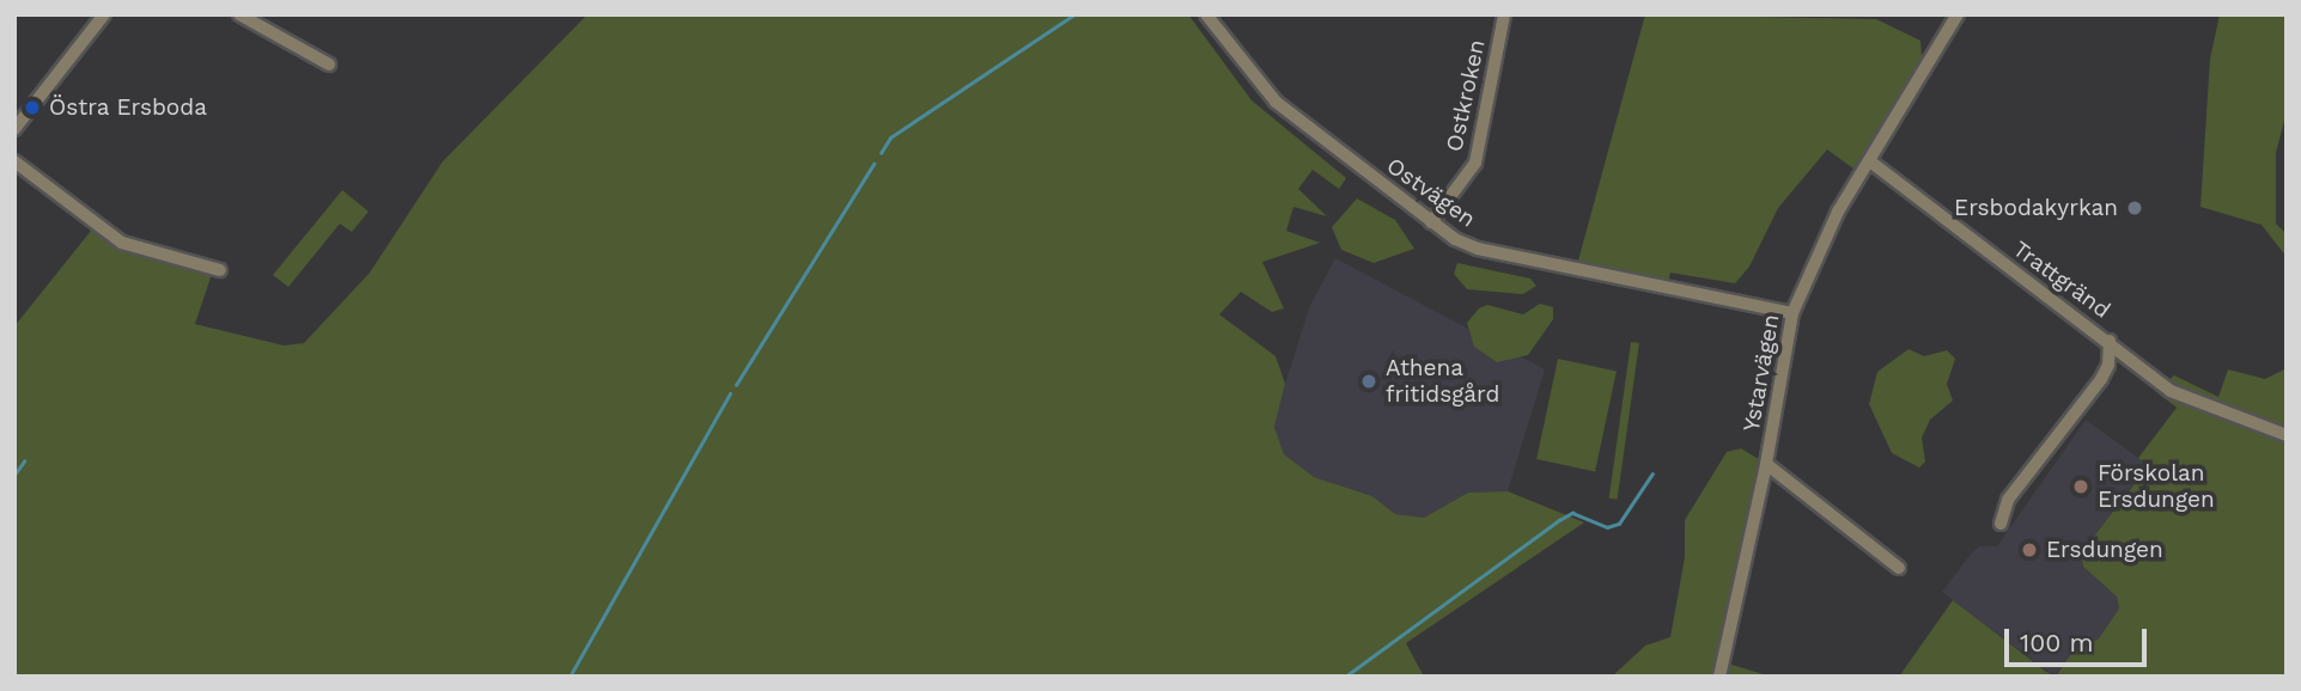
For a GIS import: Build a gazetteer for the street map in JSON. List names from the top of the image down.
{
  "streets": {
    "street": [
      "Ostkroken",
      "Ostvägen",
      "Trattgränd",
      "Ystarvägen"
    ]
  },
  "crossings": [
    ["Ostkroken", "Ostvägen"],
    ["Ostvägen", "Ystarvägen"],
    ["Trattgränd", "Ystarvägen"]
  ],
  "places": [
    "Östra Ersboda",
    "Ersbodakyrkan",
    "Athena fritidsgård",
    "Förskolan Ersdungen",
    "Ersdungen"
  ],
  "scale_bar": "100 m"
}
